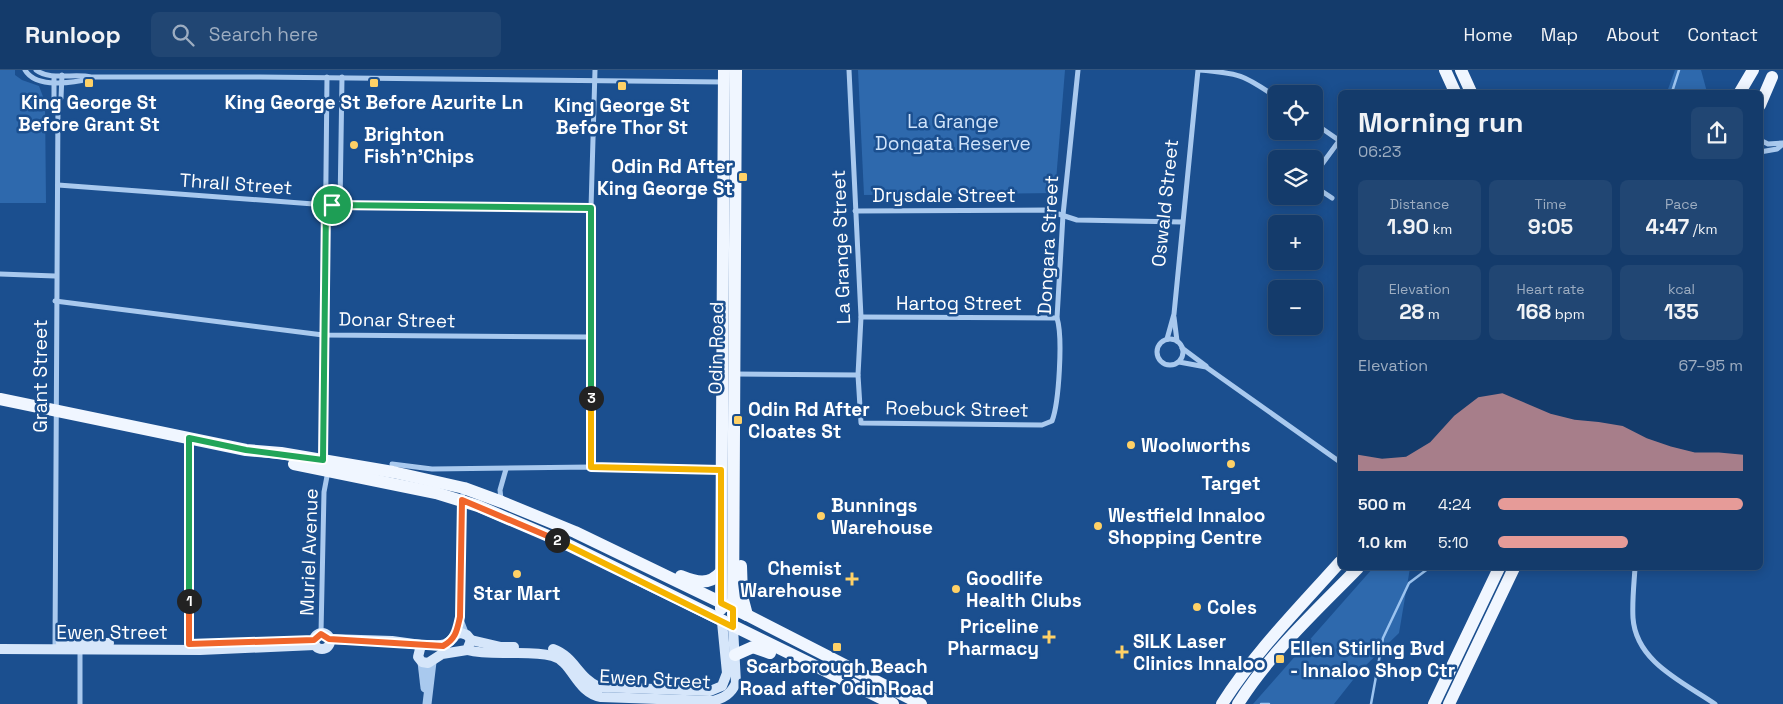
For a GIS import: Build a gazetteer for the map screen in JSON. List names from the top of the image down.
{
  "streets": {
    "main road": ["Odin Road", "Ewen Street"],
    "street": [
      "Thrall Street",
      "Drysdale Street",
      "Oswald Street",
      "Dongara Street",
      "La Grange Street",
      "Hartog Street",
      "Donar Street",
      "Grant Street",
      "Roebuck Street",
      "Muriel Avenue"
    ]
  },
  "crossings": [
    ["Thrall Street", "Grant Street"],
    ["Thrall Street", "Muriel Avenue"],
    ["Drysdale Street", "Oswald Street"],
    ["Drysdale Street", "Dongara Street"],
    ["Drysdale Street", "La Grange Street"],
    ["Dongara Street", "Hartog Street"],
    ["Dongara Street", "Roebuck Street"],
    ["La Grange Street", "Hartog Street"],
    ["La Grange Street", "Roebuck Street"],
    ["Donar Street", "Grant Street"],
    ["Donar Street", "Muriel Avenue"],
    ["Odin Road", "Ewen Street"],
    ["Grant Street", "Ewen Street"],
    ["Muriel Avenue", "Ewen Street"]
  ],
  "parks": ["La Grange Dongata Reserve"],
  "places": {
    "transit": [
      "King George St Before Grant St",
      "King George St Before Azurite Ln",
      "King George St Before Thor St",
      "Odin Rd After King George St",
      "Odin Rd After Cloates St",
      "Scarborough Beach Road after Odin Road",
      "Ellen Stirling Bvd - Innaloo Shop Ctr"
    ],
    "other": [
      "Brighton Fish'n'Chips",
      "Woolworths",
      "Target",
      "Bunnings Warehouse",
      "Westfield Innaloo Shopping Centre",
      "Star Mart",
      "Goodlife Health Clubs",
      "Coles"
    ],
    "health": ["Chemist Warehouse", "Priceline Pharmacy", "SILK Laser Clinics Innaloo"]
  },
  "page": {
    "header": "Runloop",
    "search": "Search here",
    "nav": [
      "Home",
      "Map",
      "About",
      "Contact"
    ],
    "map_buttons": ["+", "−"],
    "heading": ["Morning run", "06:23"],
    "stats": [
      ["Distance", "1.90 km"],
      ["Time", "9:05"],
      ["Pace", "4:47 /km"],
      ["Elevation", "28 m"],
      ["Heart rate", "168 bpm"],
      ["kcal", "135"]
    ],
    "chart": ["Elevation", "67–95 m"],
    "pins": ["3", "2", "1"],
    "list": [
      {
        "name": "500 m",
        "note": "4:24"
      },
      {
        "name": "1.0 km",
        "note": "5:10"
      }
    ]
  }
}
